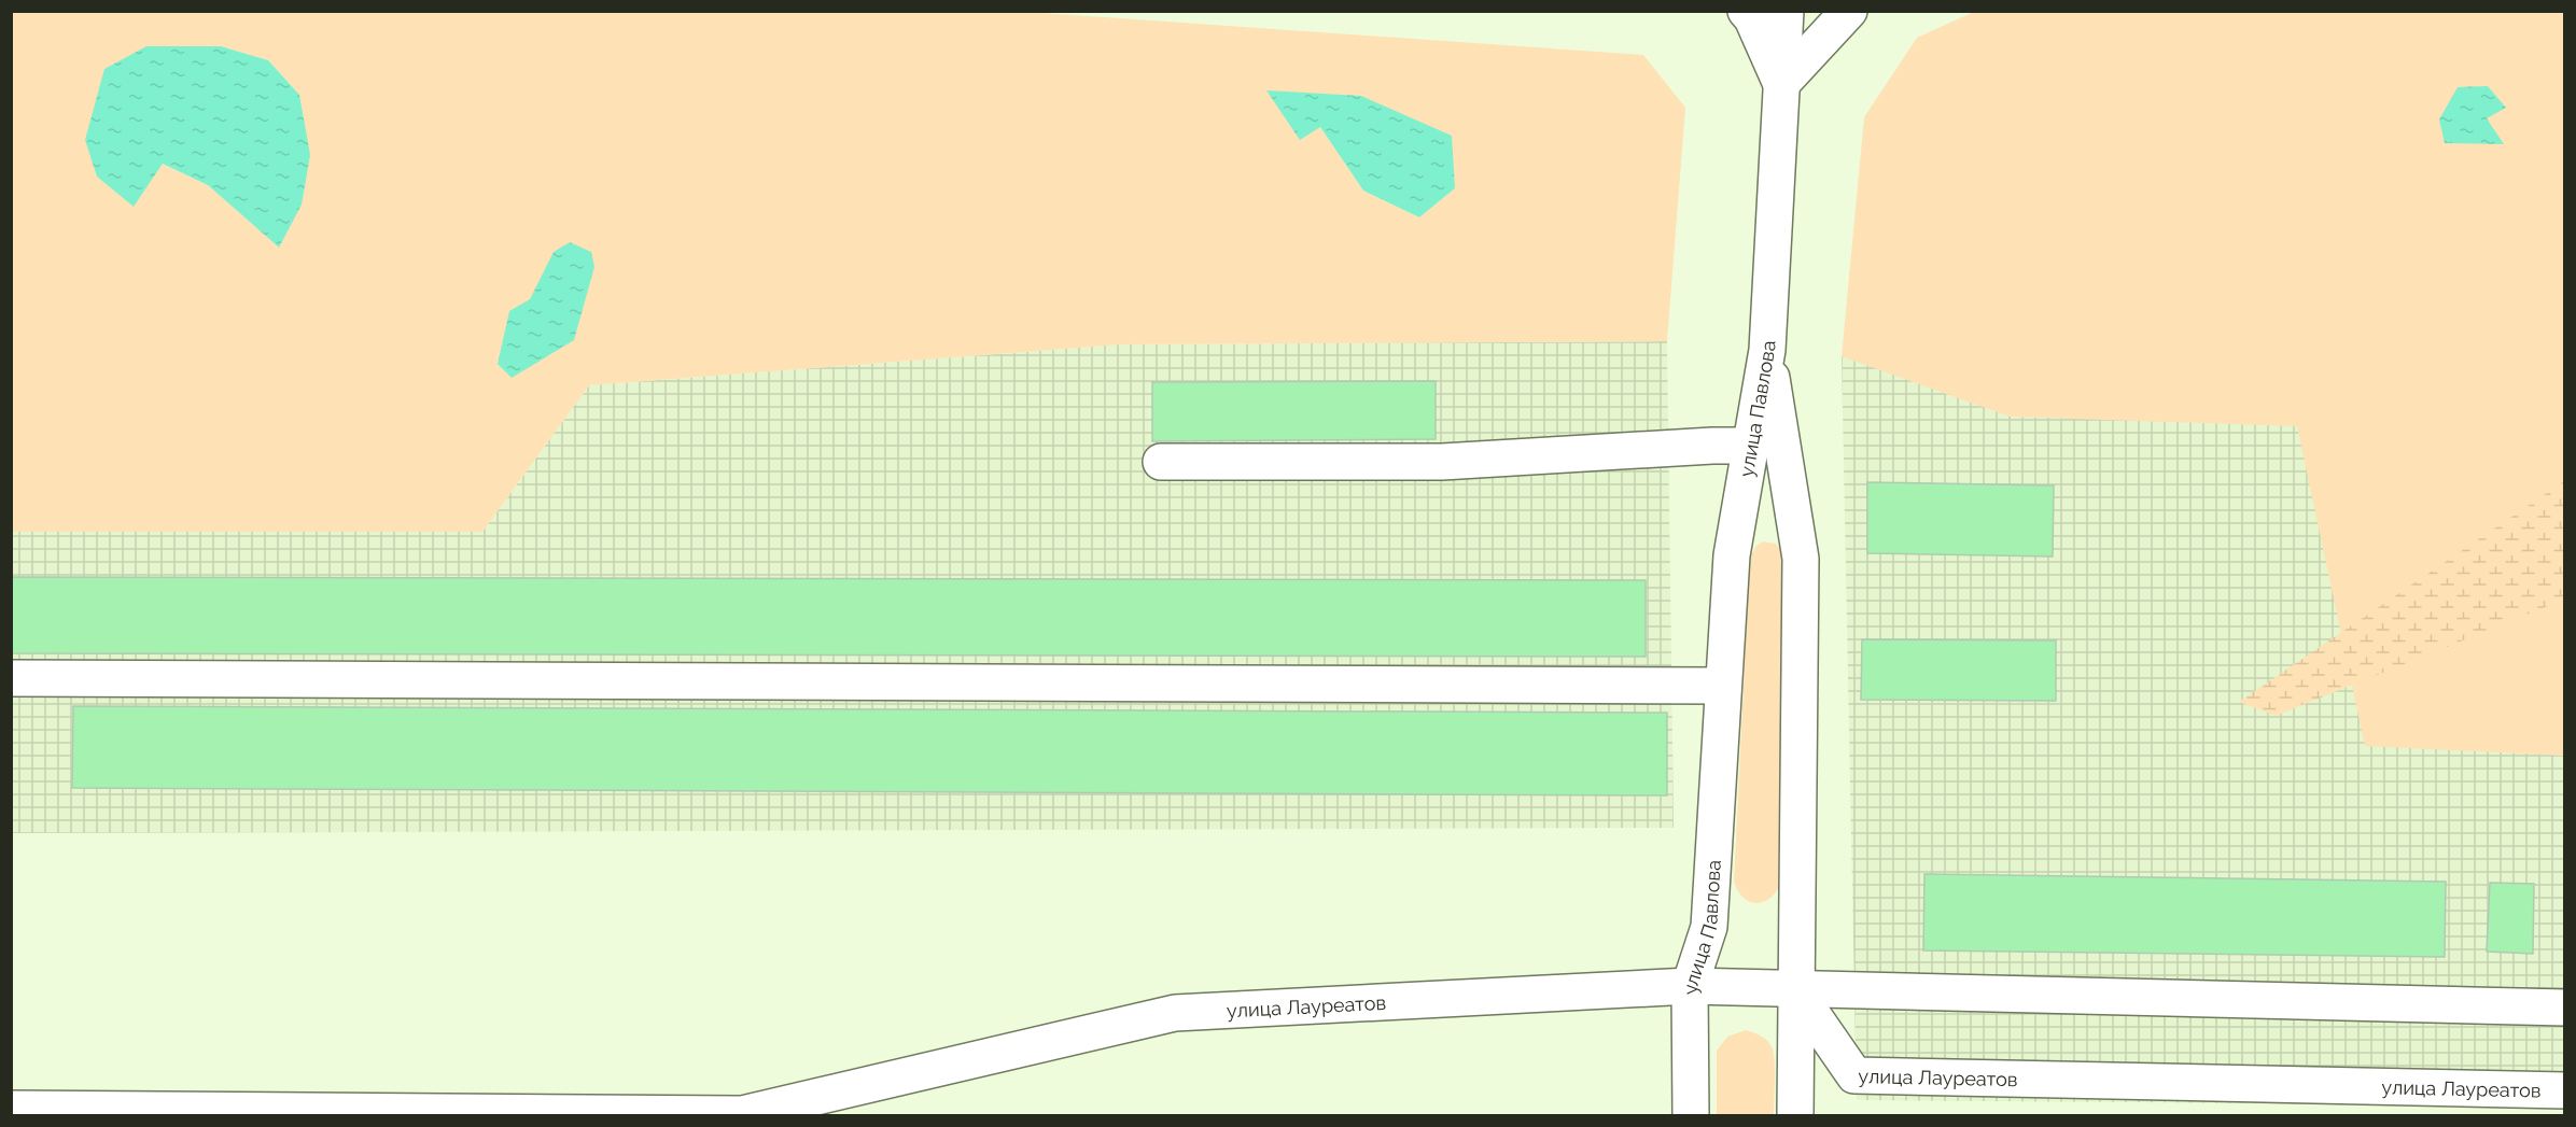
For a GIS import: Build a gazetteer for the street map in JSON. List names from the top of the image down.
{
  "streets": {
    "street": ["улица Павлова", "улица Лауреатов"]
  },
  "crossings": [
    ["улица Павлова", "улица Лауреатов"]
  ]
}
